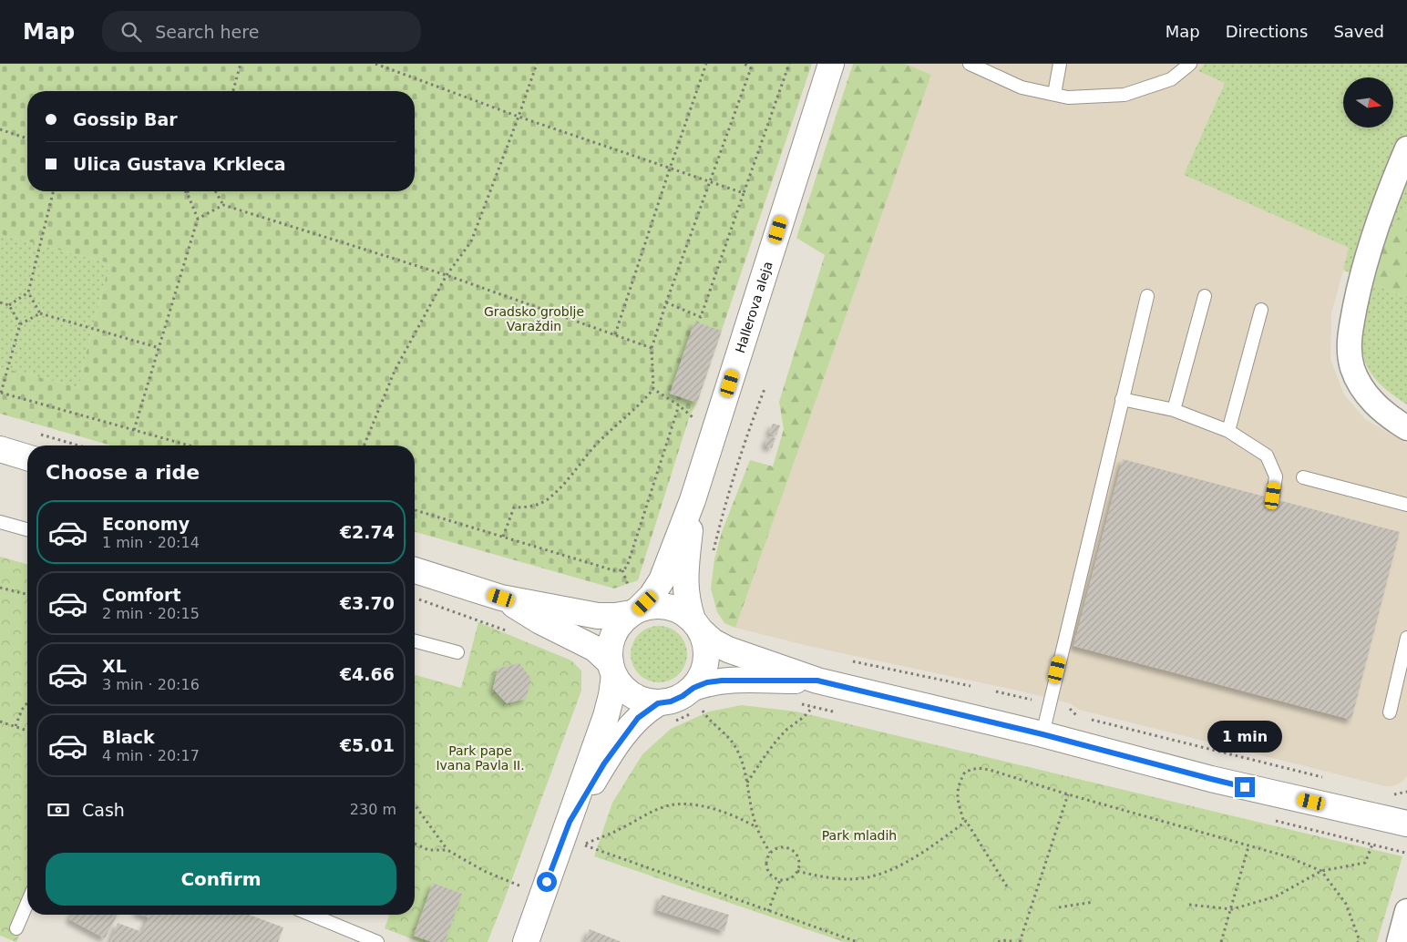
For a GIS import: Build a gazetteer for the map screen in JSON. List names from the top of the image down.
{
  "streets": {
    "main road": ["Hallerova aleja"]
  },
  "parks": ["Gradsko groblje Varaždin", "Park pape Ivana Pavla II.", "Park mladih"],
  "north": "right",
  "page": {
    "header": "Map",
    "search": "Search here",
    "nav": ["Map", "Directions", "Saved"],
    "banner": ["Gossip Bar", "Ulica Gustava Krkleca"],
    "heading": "Choose a ride",
    "list": [
      {
        "name": "Economy",
        "note": "1 min · 20:14",
        "value": "€2.74"
      },
      {
        "name": "Comfort",
        "note": "2 min · 20:15",
        "value": "€3.70"
      },
      {
        "name": "XL",
        "note": "3 min · 20:16",
        "value": "€4.66"
      },
      {
        "name": "Black",
        "note": "4 min · 20:17",
        "value": "€5.01"
      }
    ],
    "bubble": "1 min",
    "pay": ["Cash", "230 m"],
    "buttons": "Confirm"
  }
}
